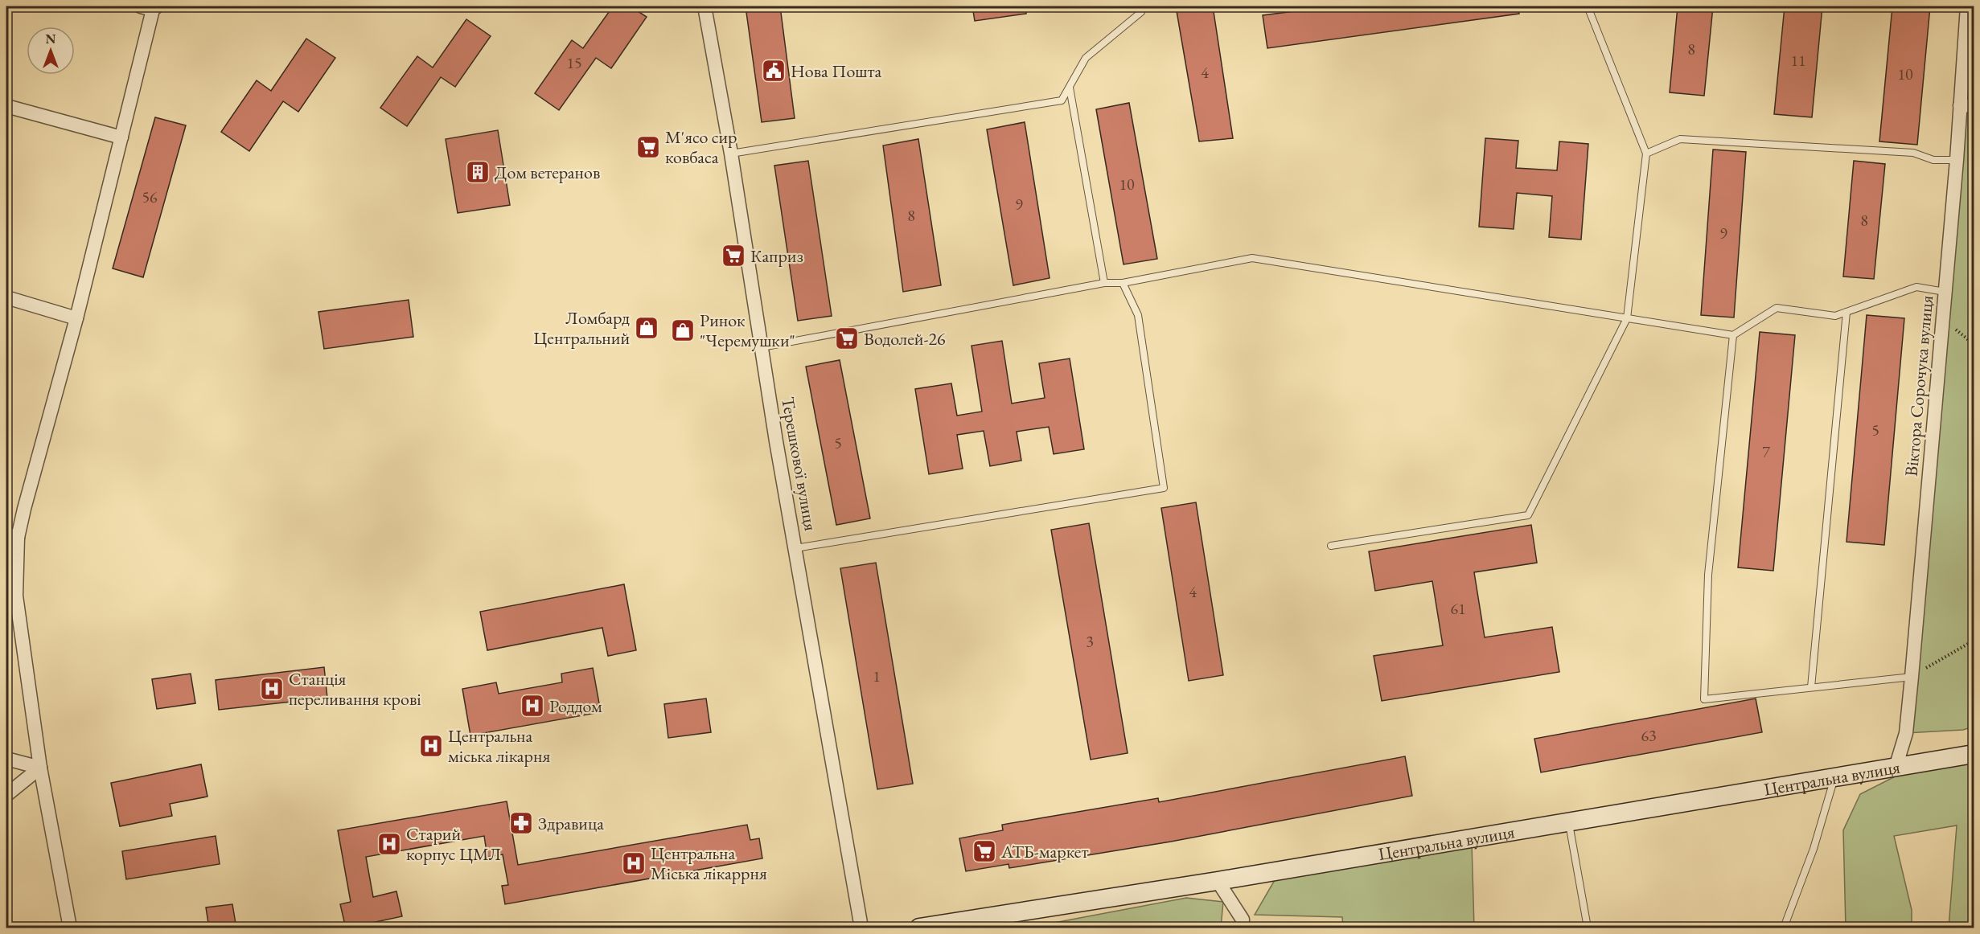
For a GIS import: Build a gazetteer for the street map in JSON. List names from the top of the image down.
{
  "streets": {
    "main road": ["Центральна вулиця"],
    "street": ["Віктора Сорочука вулиця", "Терешкової вулиця"]
  },
  "crossings": [
    ["Віктора Сорочука вулиця", "Центральна вулиця"]
  ],
  "places": {
    "public building": ["Нова Пошта"],
    "supermarket": [
      "М'ясо сир ковбаса",
      "Каприз",
      "Водолей-26",
      "АТБ-маркет"
    ],
    "building": ["Дом ветеранов"],
    "shop": ["Ломбард Центральний", "Ринок \"Черемушки\""],
    "hospital": [
      "Станція переливання крові",
      "Роддом",
      "Центральна міська лікарня",
      "Старий корпус ЦМЛ",
      "Центральна Міська лікаррня"
    ],
    "pharmacy": ["Здравица"]
  },
  "house_numbers": [
    "8",
    "11",
    "15",
    "4",
    "10",
    "10",
    "56",
    "9",
    "8",
    "8",
    "9",
    "5",
    "5",
    "7",
    "4",
    "61",
    "3",
    "1",
    "63"
  ],
  "north": "top"
}
